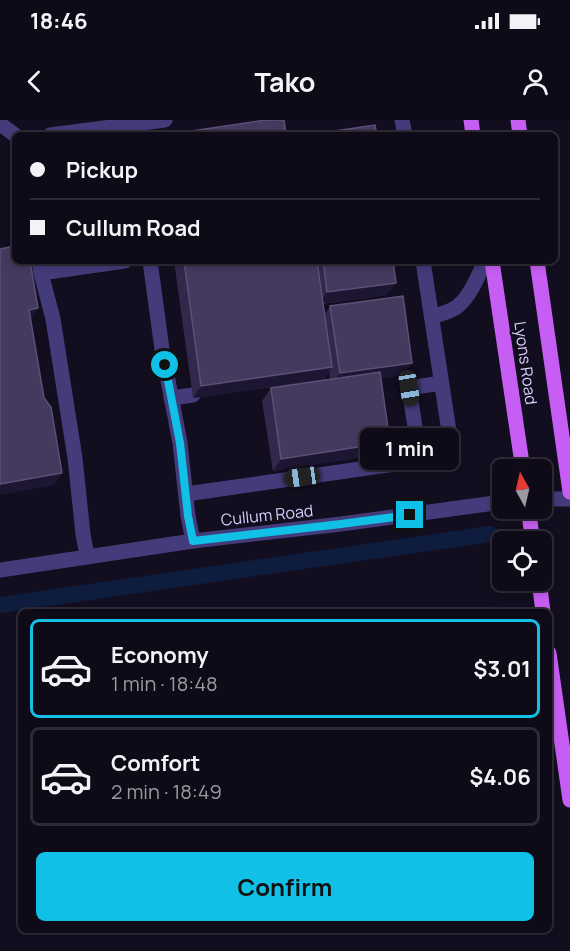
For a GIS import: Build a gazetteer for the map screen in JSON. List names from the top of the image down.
{
  "streets": {
    "main road": ["Lyons Road"],
    "street": ["Cullum Road"]
  },
  "north": "top",
  "page": {
    "status": "18:46",
    "header": "Tako",
    "banner": ["Pickup", "Cullum Road"],
    "bubble": "1 min",
    "list": [
      {
        "name": "Economy",
        "note": "1 min · 18:48",
        "value": "$3.01"
      },
      {
        "name": "Comfort",
        "note": "2 min · 18:49",
        "value": "$4.06"
      }
    ],
    "buttons": "Confirm"
  }
}
